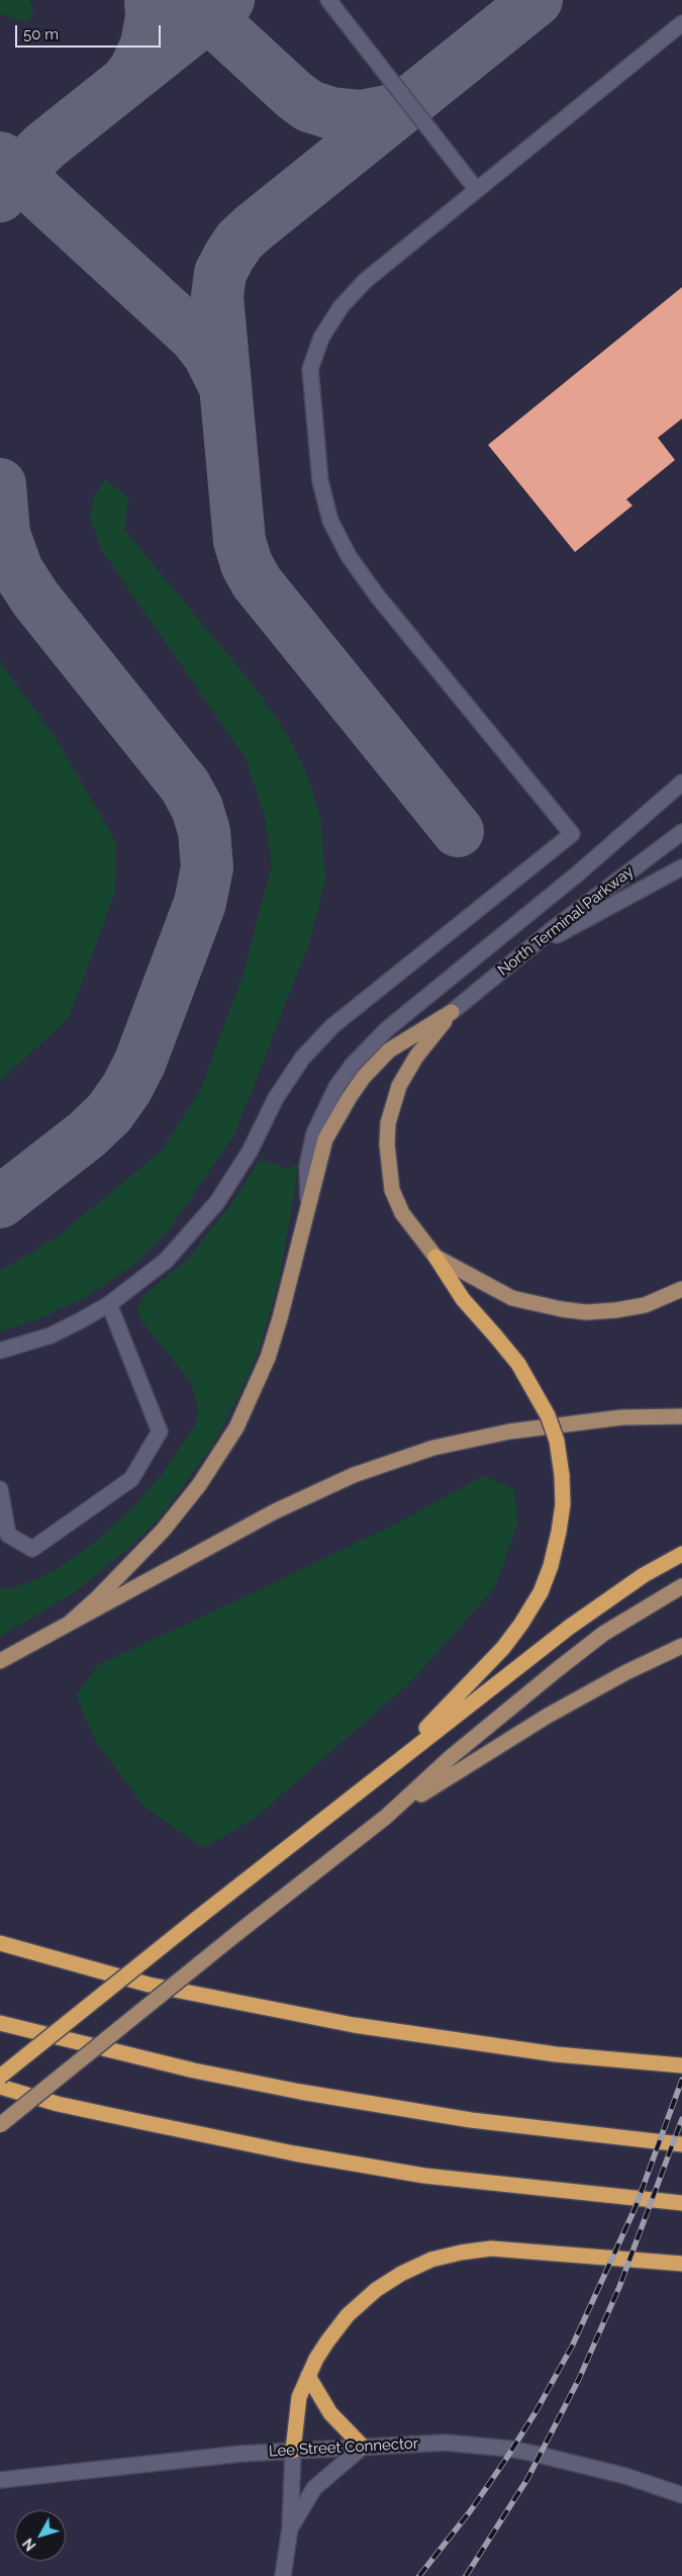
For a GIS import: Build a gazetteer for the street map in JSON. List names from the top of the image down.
{
  "streets": {
    "street": ["North Terminal Parkway", "Lee Street Connector"]
  },
  "scale_bar": "50 m",
  "north": "bottom left"
}
